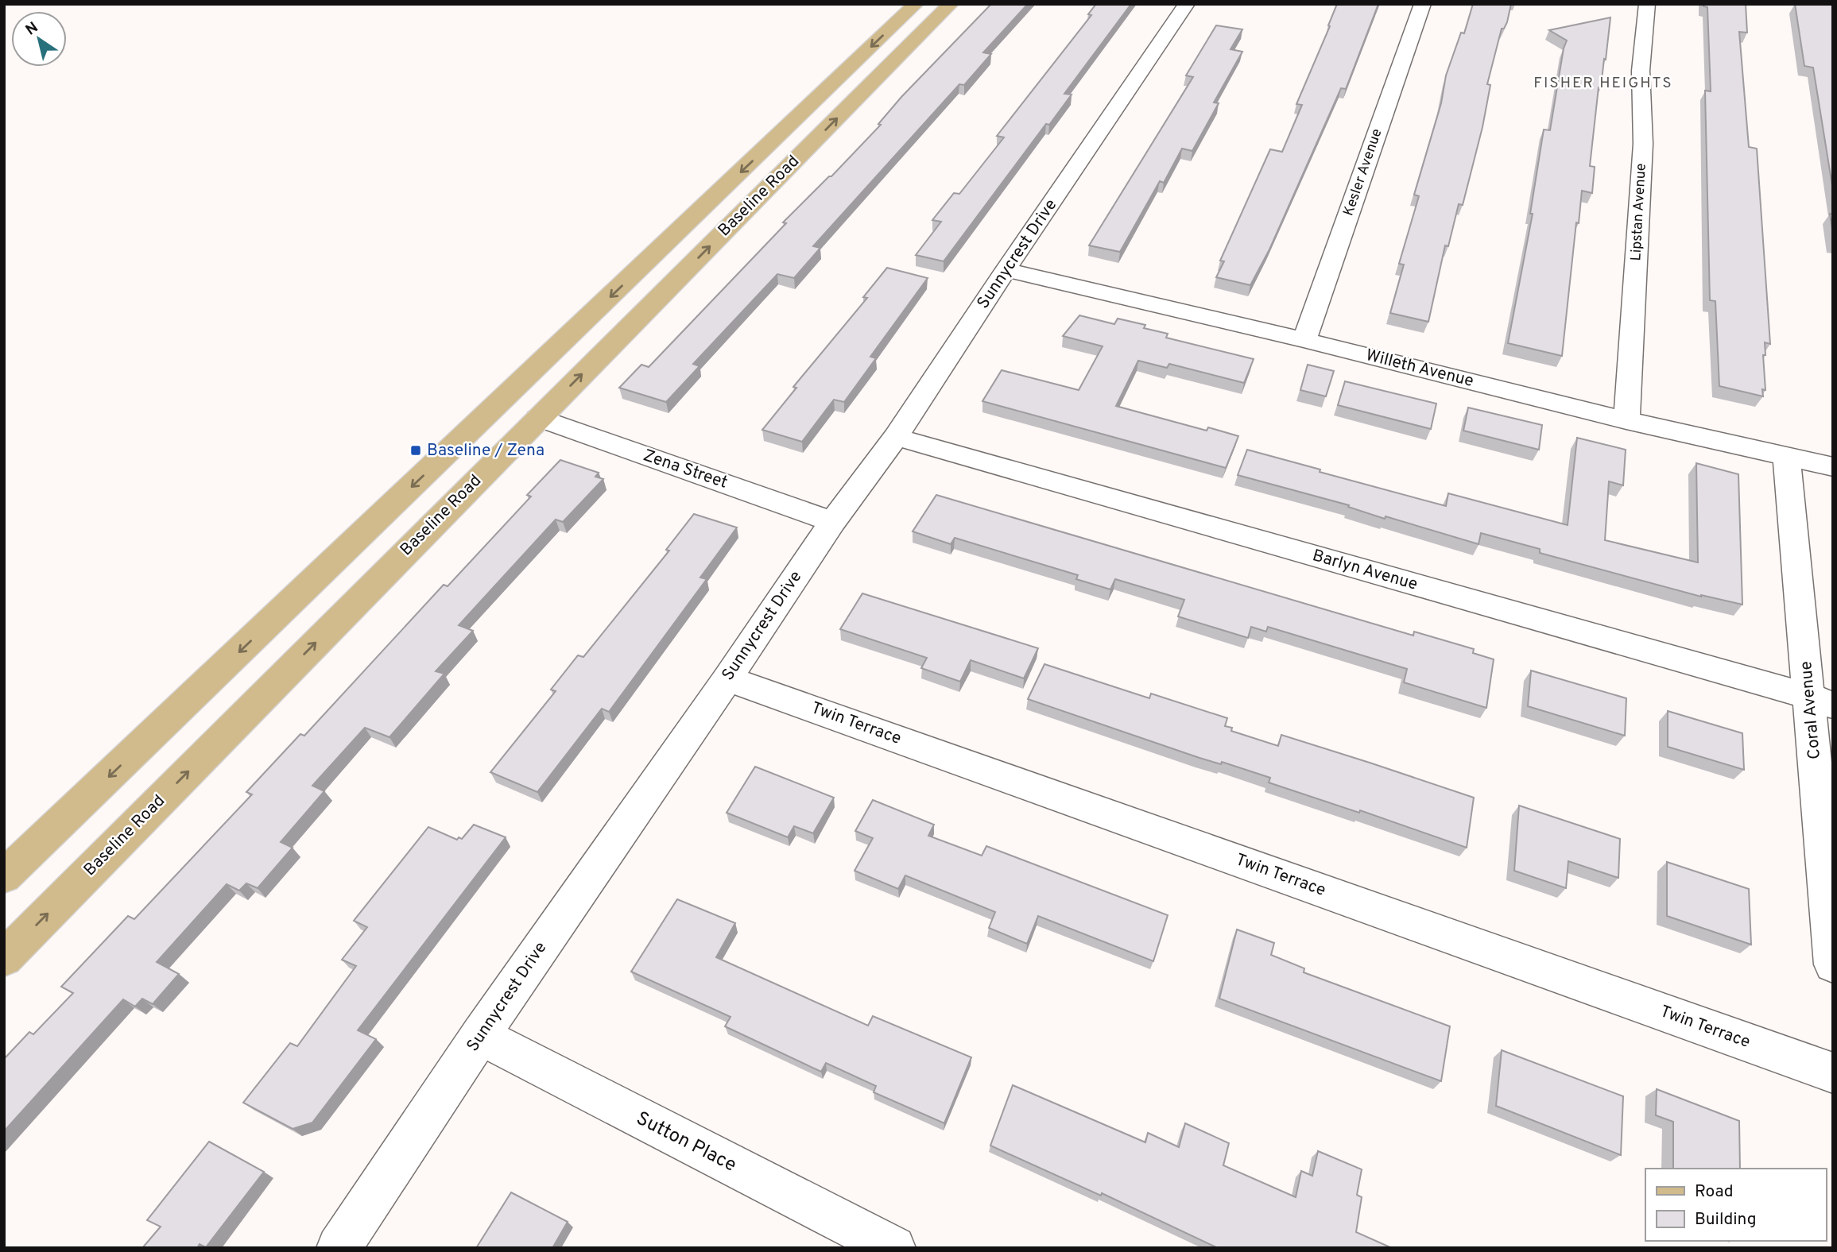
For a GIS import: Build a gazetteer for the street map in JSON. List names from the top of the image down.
{
  "streets": {
    "main road": ["Baseline Road"],
    "street": [
      "Kesler Avenue",
      "Lipstan Avenue",
      "Sunnycrest Drive",
      "Willeth Avenue",
      "Zena Street",
      "Barlyn Avenue",
      "Coral Avenue",
      "Twin Terrace",
      "Sutton Place"
    ]
  },
  "crossings": [
    ["Kesler Avenue", "Willeth Avenue"],
    ["Baseline Road", "Zena Street"],
    ["Lipstan Avenue", "Willeth Avenue"],
    ["Sunnycrest Drive", "Willeth Avenue"],
    ["Sunnycrest Drive", "Zena Street"],
    ["Sunnycrest Drive", "Barlyn Avenue"],
    ["Sunnycrest Drive", "Twin Terrace"],
    ["Sunnycrest Drive", "Sutton Place"],
    ["Willeth Avenue", "Coral Avenue"],
    ["Barlyn Avenue", "Coral Avenue"]
  ],
  "districts": ["FISHER HEIGHTS"],
  "places": {
    "transit": ["Baseline / Zena"]
  },
  "legend": ["Road", "Building"],
  "north": "top left"
}
